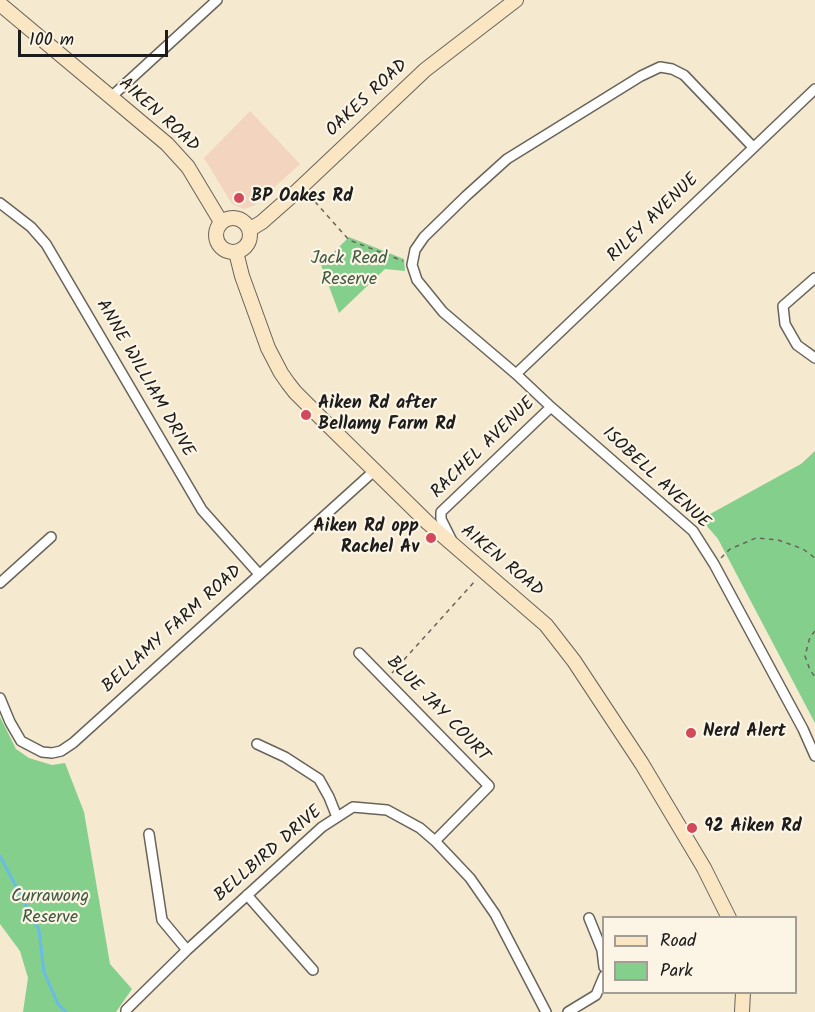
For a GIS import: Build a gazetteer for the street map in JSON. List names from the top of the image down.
{
  "streets": {
    "street": [
      "OAKES ROAD",
      "AIKEN ROAD",
      "RILEY AVENUE",
      "ANNE WILLIAM DRIVE",
      "RACHEL AVENUE",
      "ISOBELL AVENUE",
      "BELLAMY FARM ROAD",
      "BLUE JAY COURT",
      "BELLBIRD DRIVE"
    ]
  },
  "crossings": [
    ["OAKES ROAD", "AIKEN ROAD"],
    ["AIKEN ROAD", "RACHEL AVENUE"],
    ["AIKEN ROAD", "BELLAMY FARM ROAD"],
    ["RILEY AVENUE", "ISOBELL AVENUE"],
    ["ANNE WILLIAM DRIVE", "BELLAMY FARM ROAD"],
    ["RACHEL AVENUE", "ISOBELL AVENUE"],
    ["BLUE JAY COURT", "BELLBIRD DRIVE"]
  ],
  "parks": ["Jack Read Reserve", "Currawong Reserve"],
  "places": [
    "BP Oakes Rd",
    "Aiken Rd after Bellamy Farm Rd",
    "Aiken Rd opp Rachel Av",
    "Nerd Alert",
    "92 Aiken Rd"
  ],
  "legend": ["Road", "Park"],
  "scale_bar": "100 m"
}
